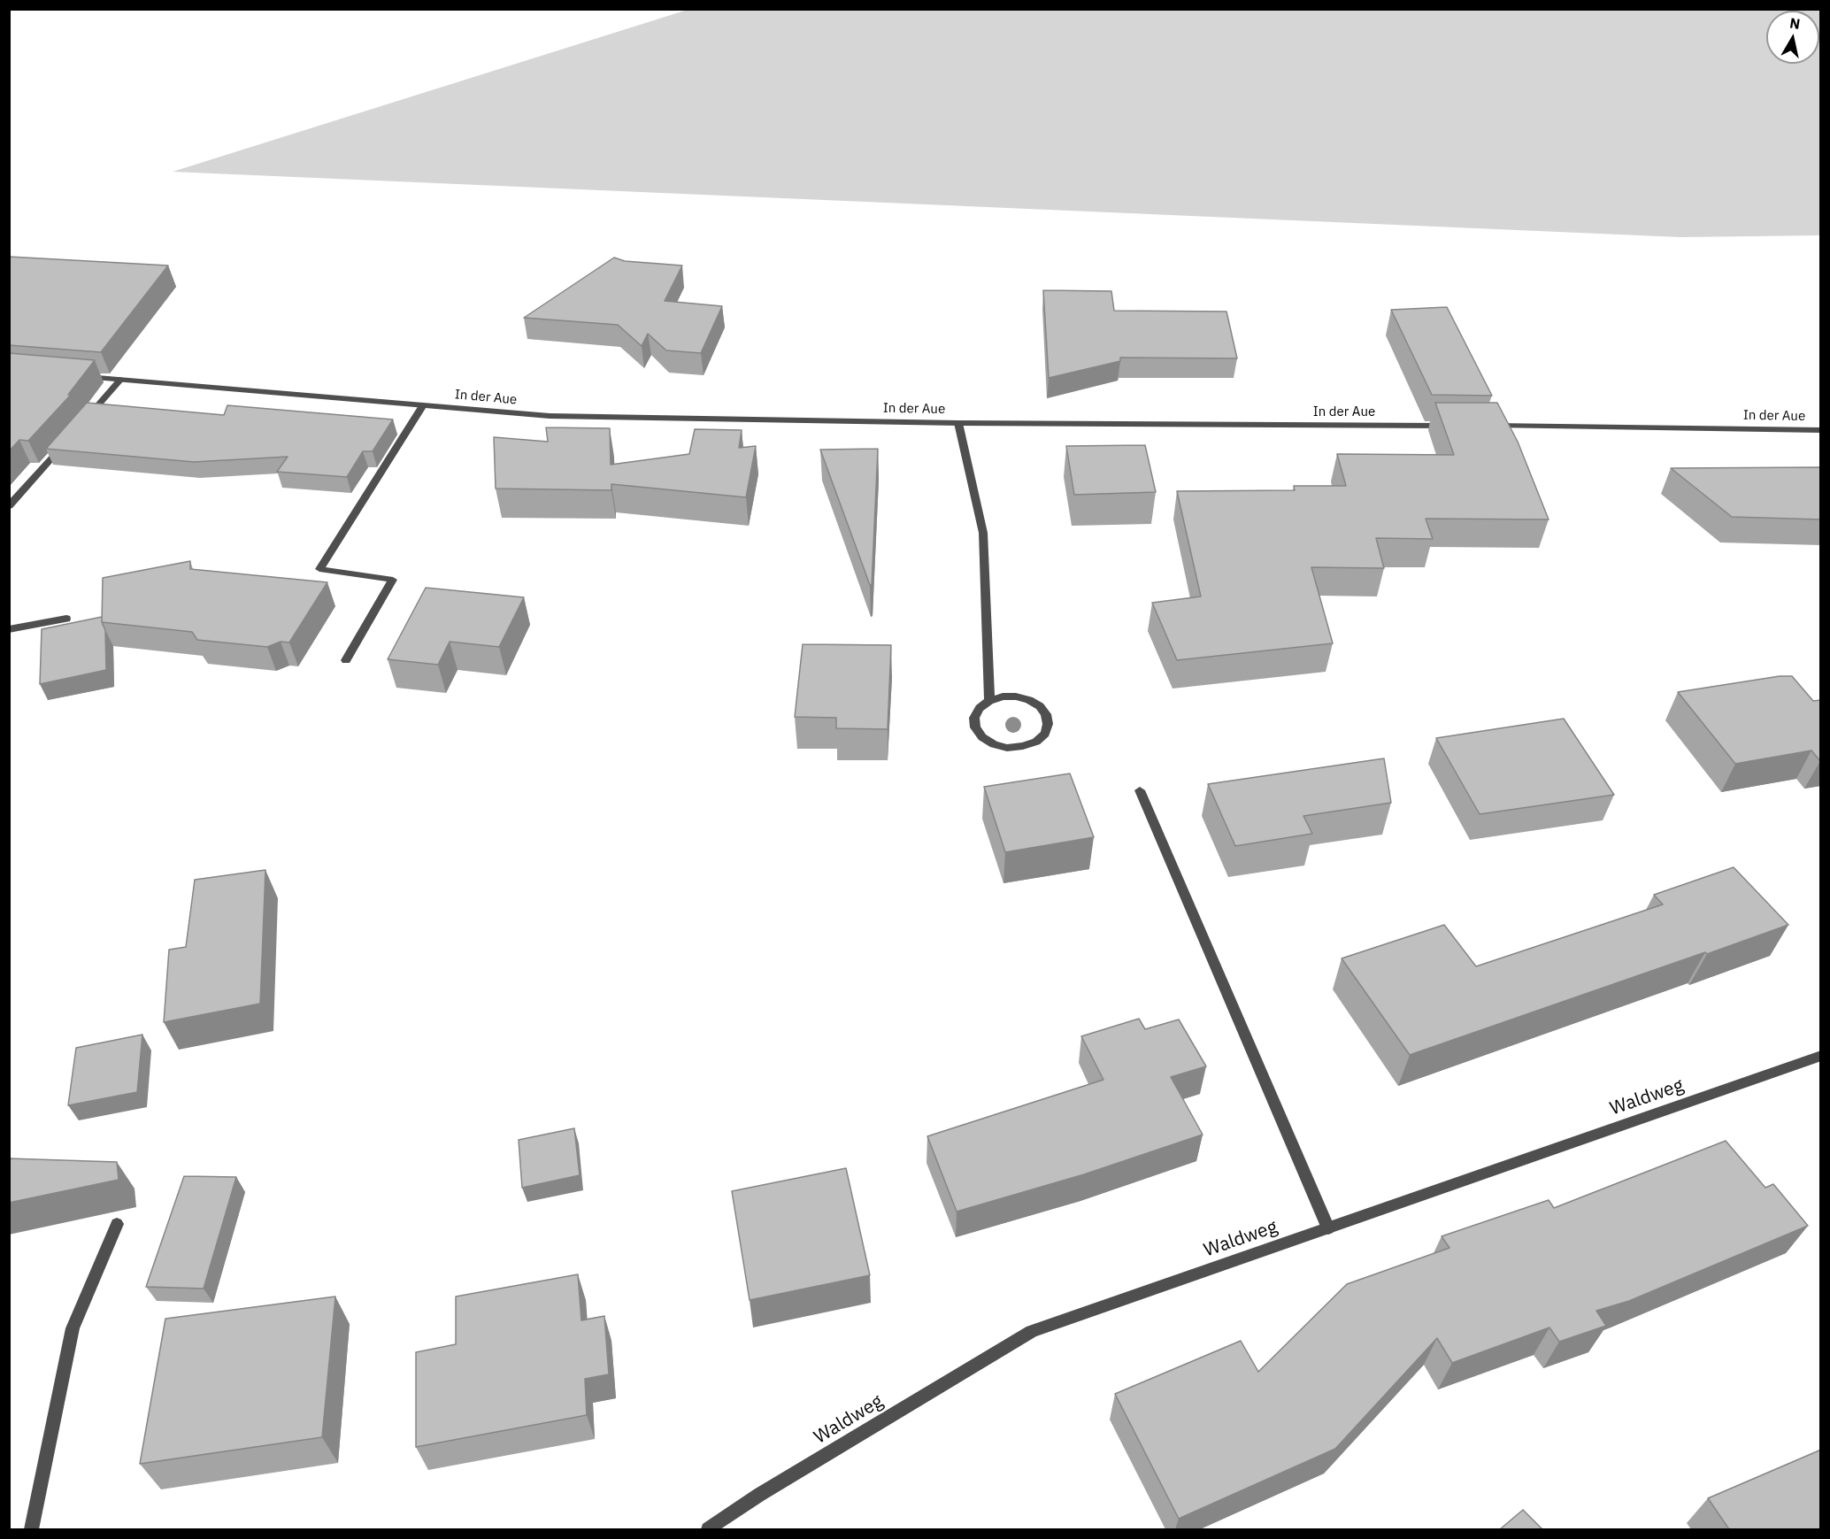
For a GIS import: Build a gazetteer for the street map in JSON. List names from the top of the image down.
{
  "streets": {
    "street": ["In der Aue", "Waldweg"]
  },
  "north": "top"
}
